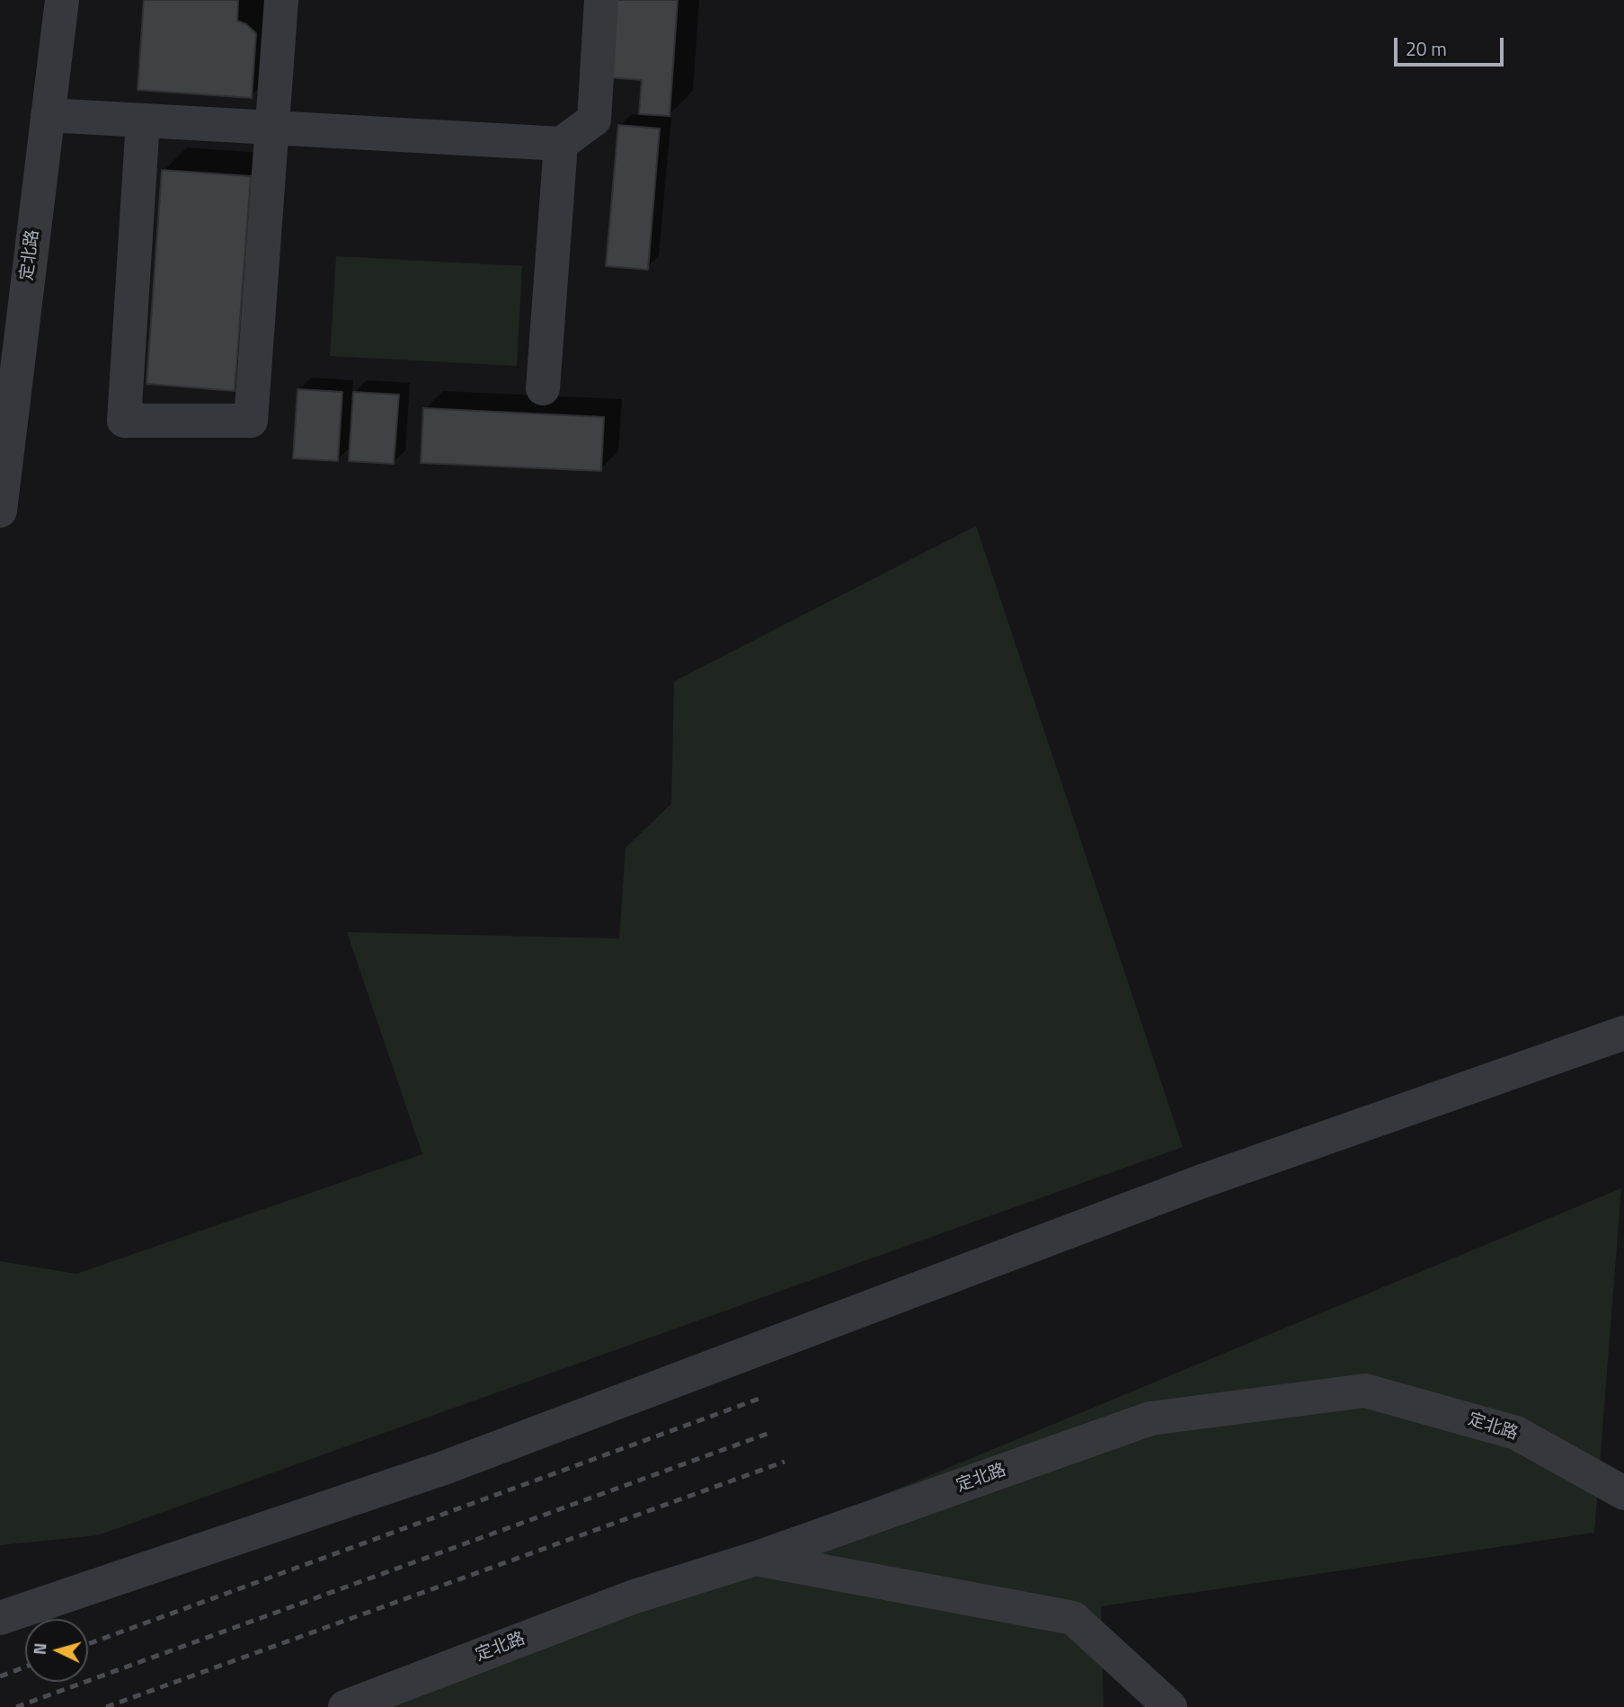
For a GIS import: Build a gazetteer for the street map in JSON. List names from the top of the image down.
{
  "streets": {
    "street": ["定北路"]
  },
  "scale_bar": "20 m",
  "north": "left"
}
